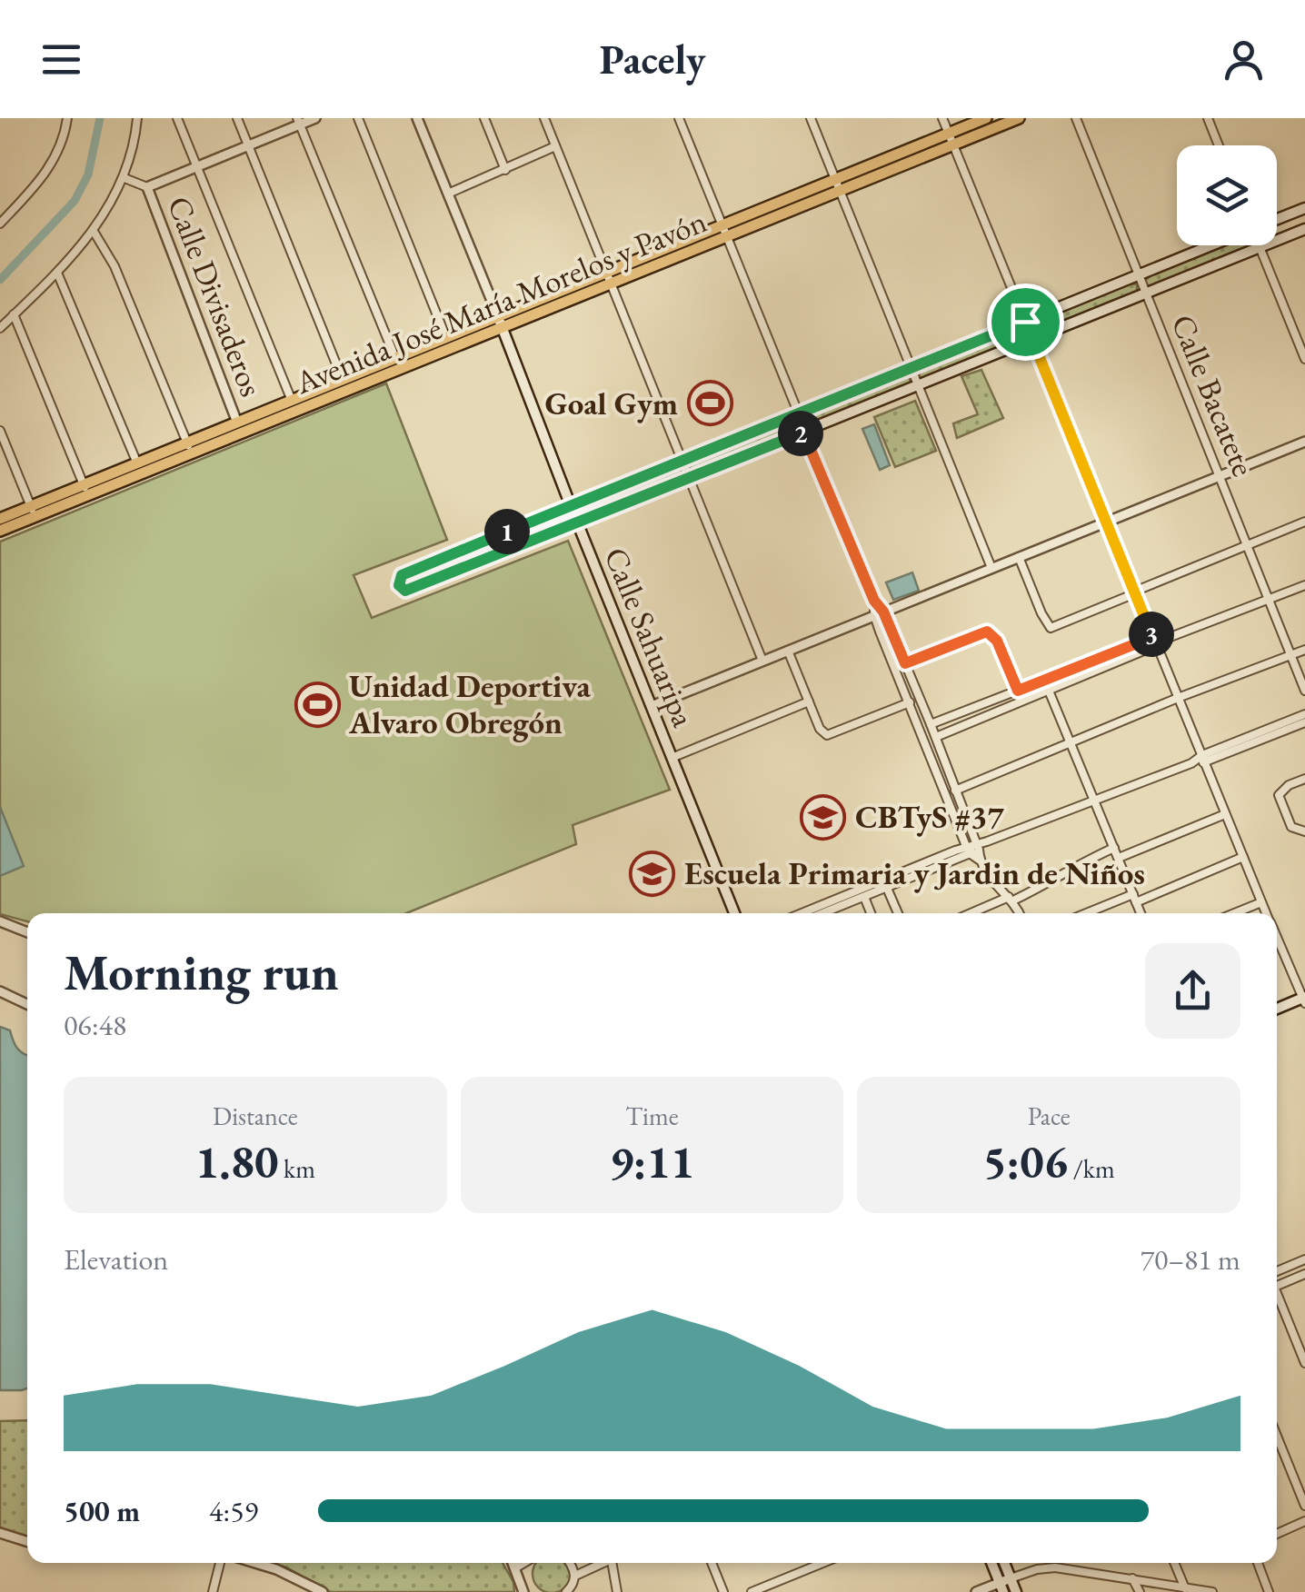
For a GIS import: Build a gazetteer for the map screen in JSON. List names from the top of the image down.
{
  "streets": {
    "main road": ["Avenida José María Morelos y Pavón", "Calle Sahuaripa"],
    "street": ["Calle Divisaderos", "Calle Bacatete"]
  },
  "crossings": [
    ["Calle Divisaderos", "Avenida José María Morelos y Pavón"],
    ["Avenida José María Morelos y Pavón", "Calle Sahuaripa"]
  ],
  "places": {
    "sports": ["Goal Gym", "Unidad Deportiva Alvaro Obregón"],
    "school or university": ["CBTyS #37", "Escuela Primaria y Jardin de Niños"]
  },
  "page": {
    "header": "Pacely",
    "pins": ["2", "1", "3"],
    "heading": ["Morning run", "06:48"],
    "stats": [
      ["Distance", "1.80 km"],
      ["Time", "9:11"],
      ["Pace", "5:06 /km"]
    ],
    "chart": ["Elevation", "70–81 m"],
    "list": [
      {
        "name": "500 m",
        "note": "4:59"
      }
    ]
  }
}
